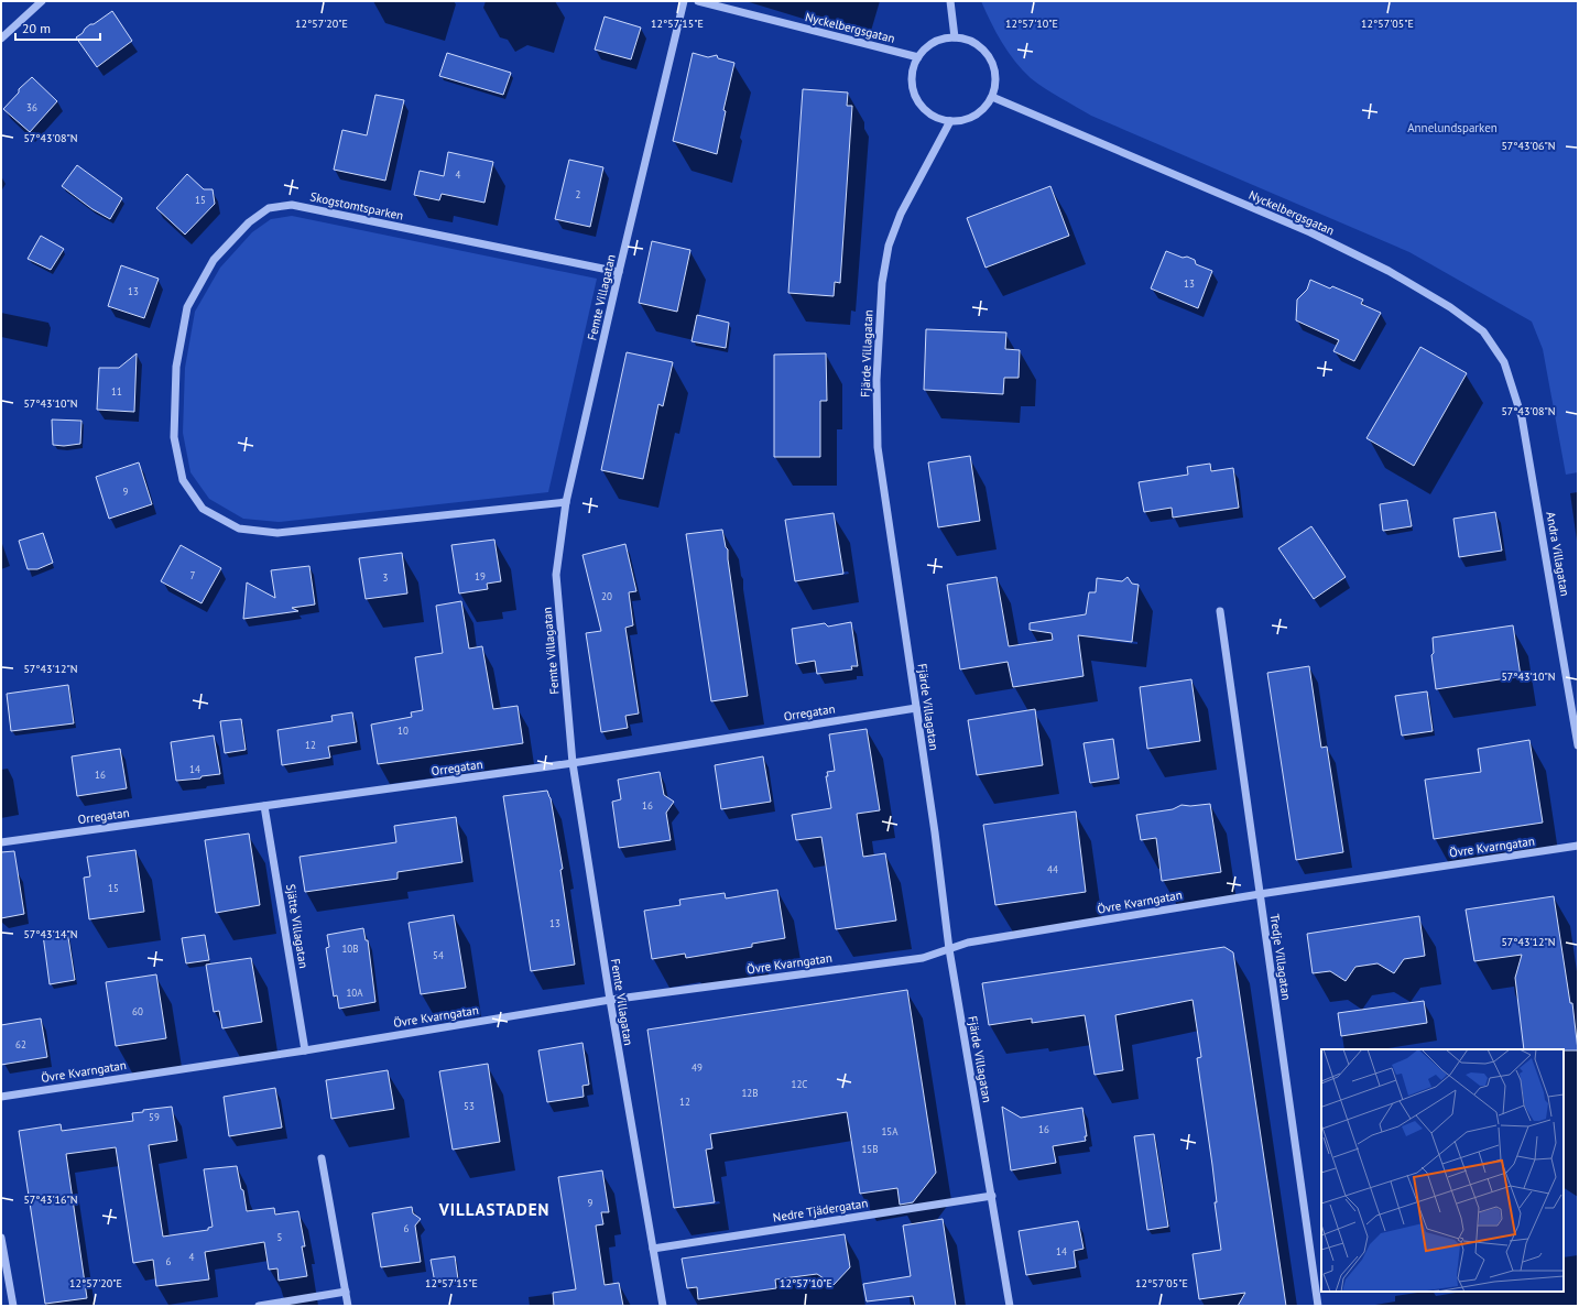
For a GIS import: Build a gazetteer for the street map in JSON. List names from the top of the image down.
{
  "streets": {
    "street": [
      "Nyckelbergsgatan",
      "Skogstomtsparken",
      "Femte Villagatan",
      "Fjärde Villagatan",
      "Andra Villagatan",
      "Orregatan",
      "Övre Kvarngatan",
      "Sjätte Villagatan",
      "Tredje Villagatan",
      "Nedre Tjädergatan"
    ]
  },
  "crossings": [
    ["Nyckelbergsgatan", "Fjärde Villagatan"],
    ["Nyckelbergsgatan", "Andra Villagatan"],
    ["Skogstomtsparken", "Femte Villagatan"],
    ["Femte Villagatan", "Orregatan"],
    ["Femte Villagatan", "Övre Kvarngatan"],
    ["Femte Villagatan", "Nedre Tjädergatan"],
    ["Fjärde Villagatan", "Orregatan"],
    ["Fjärde Villagatan", "Övre Kvarngatan"],
    ["Fjärde Villagatan", "Nedre Tjädergatan"],
    ["Orregatan", "Sjätte Villagatan"],
    ["Övre Kvarngatan", "Sjätte Villagatan"],
    ["Övre Kvarngatan", "Tredje Villagatan"]
  ],
  "districts": ["VILLASTADEN"],
  "parks": ["Annelundsparken"],
  "house_numbers": [
    "36",
    "4",
    "2",
    "15",
    "13",
    "13",
    "11",
    "9",
    "7",
    "19",
    "3",
    "20",
    "10",
    "12",
    "14",
    "16",
    "16",
    "44",
    "15",
    "13",
    "10B",
    "54",
    "10A",
    "60",
    "62",
    "49",
    "12C",
    "12B",
    "12",
    "53",
    "59",
    "16",
    "15A",
    "15B",
    "9",
    "6",
    "5",
    "14",
    "4",
    "6"
  ],
  "scale_bar": "20 m",
  "coordinates": [
    "12°57'20\"E",
    "12°57'15\"E",
    "12°57'10\"E",
    "12°57'05\"E",
    "57°43'08\"N",
    "57°43'06\"N",
    "57°43'10\"N",
    "57°43'12\"N",
    "57°43'14\"N",
    "57°43'16\"N"
  ]
}
